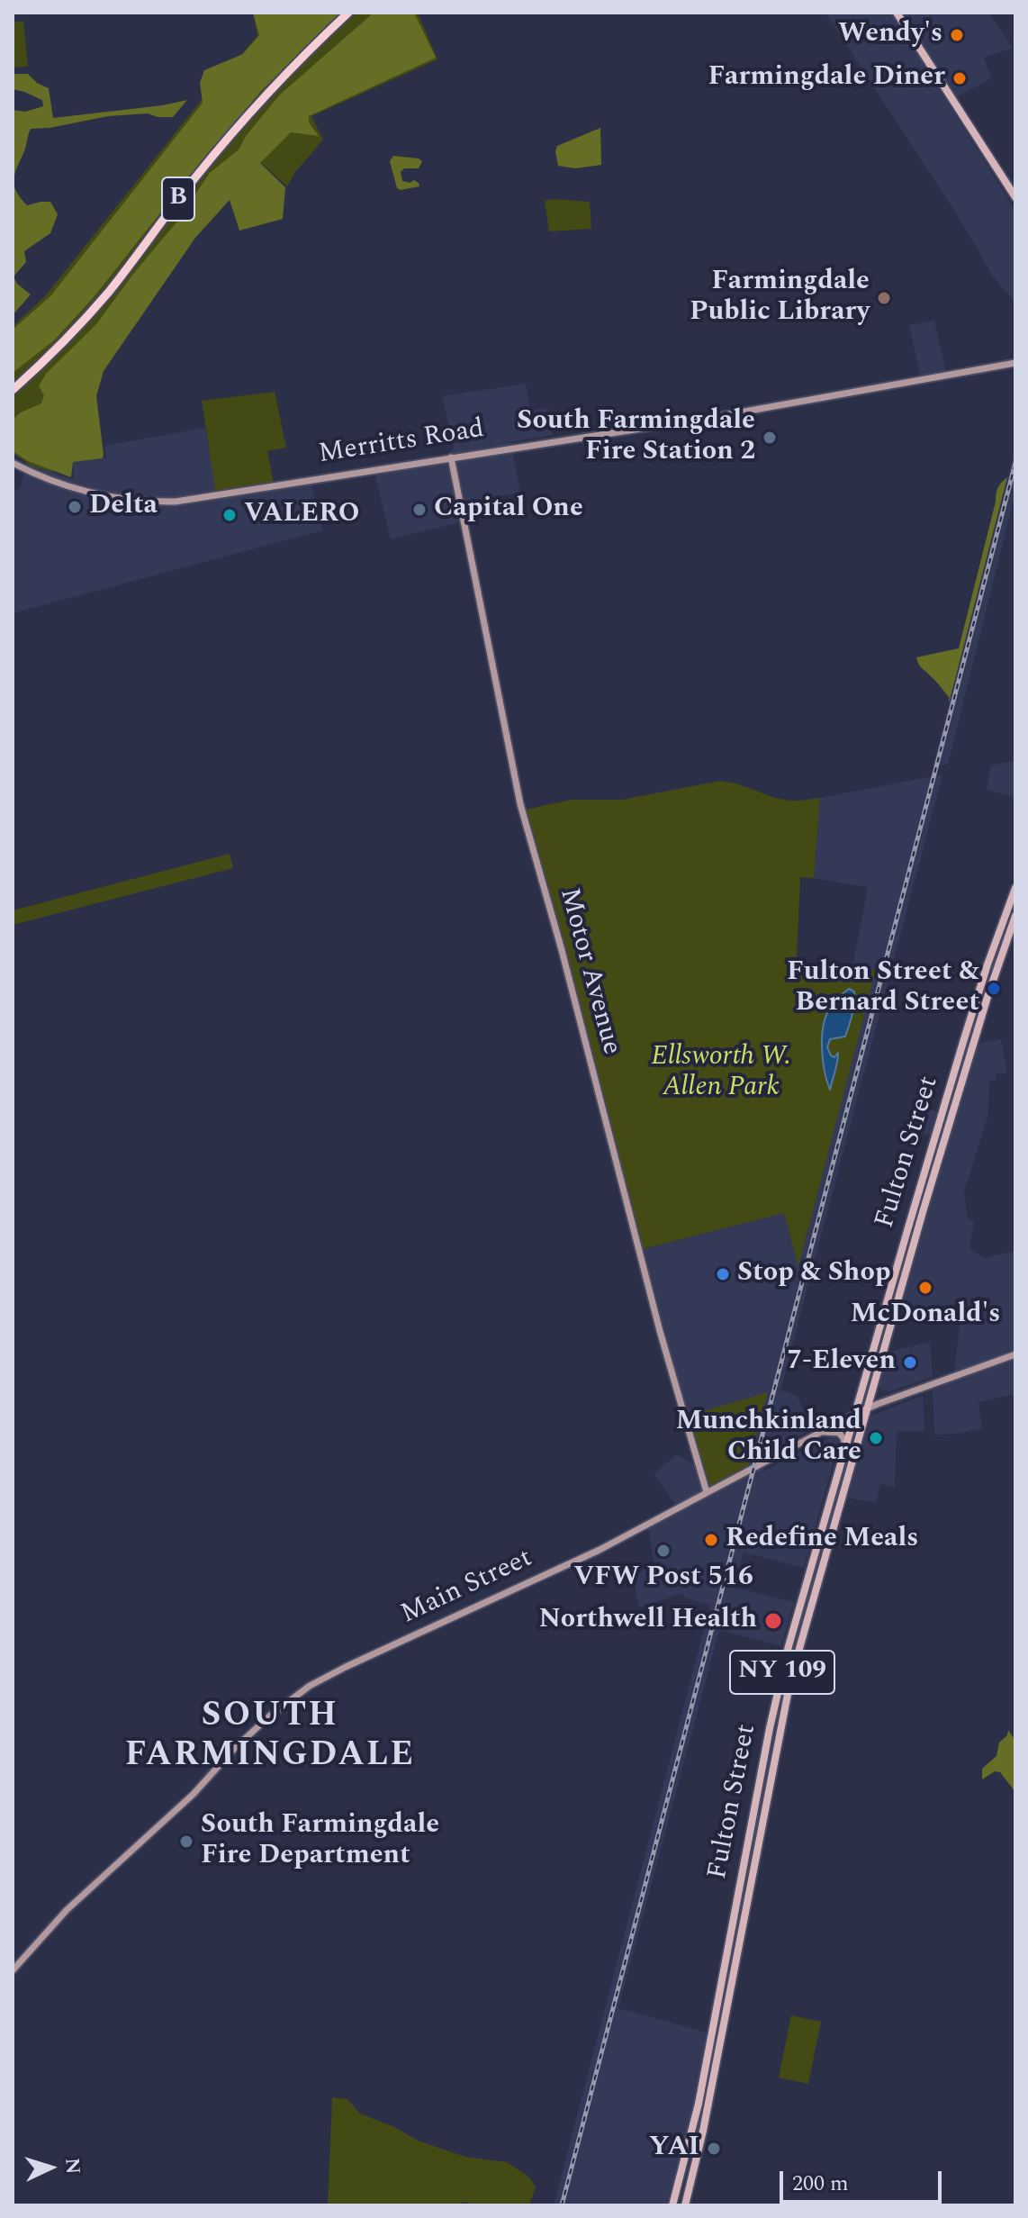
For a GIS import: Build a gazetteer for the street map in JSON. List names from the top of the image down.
{
  "streets": {
    "highway": ["B"],
    "main road": [
      "Merritts Road",
      "Motor Avenue",
      "Fulton Street",
      "Main Street",
      "NY 109"
    ]
  },
  "crossings": [
    ["Merritts Road", "Motor Avenue"],
    ["Motor Avenue", "Main Street"],
    ["Fulton Street", "Main Street"]
  ],
  "districts": ["SOUTH FARMINGDALE"],
  "parks": ["Ellsworth W. Allen Park"],
  "places": [
    "Wendy's",
    "Farmingdale Diner",
    "Farmingdale Public Library",
    "South Farmingdale Fire Station 2",
    "Delta",
    "Capital One",
    "VALERO",
    "Fulton Street & Bernard Street",
    "Stop & Shop",
    "McDonald's",
    "7-Eleven",
    "Munchkinland Child Care",
    "Redefine Meals",
    "VFW Post 516",
    "Northwell Health",
    "South Farmingdale Fire Department",
    "YAI"
  ],
  "scale_bar": "200 m",
  "north": "right"
}
